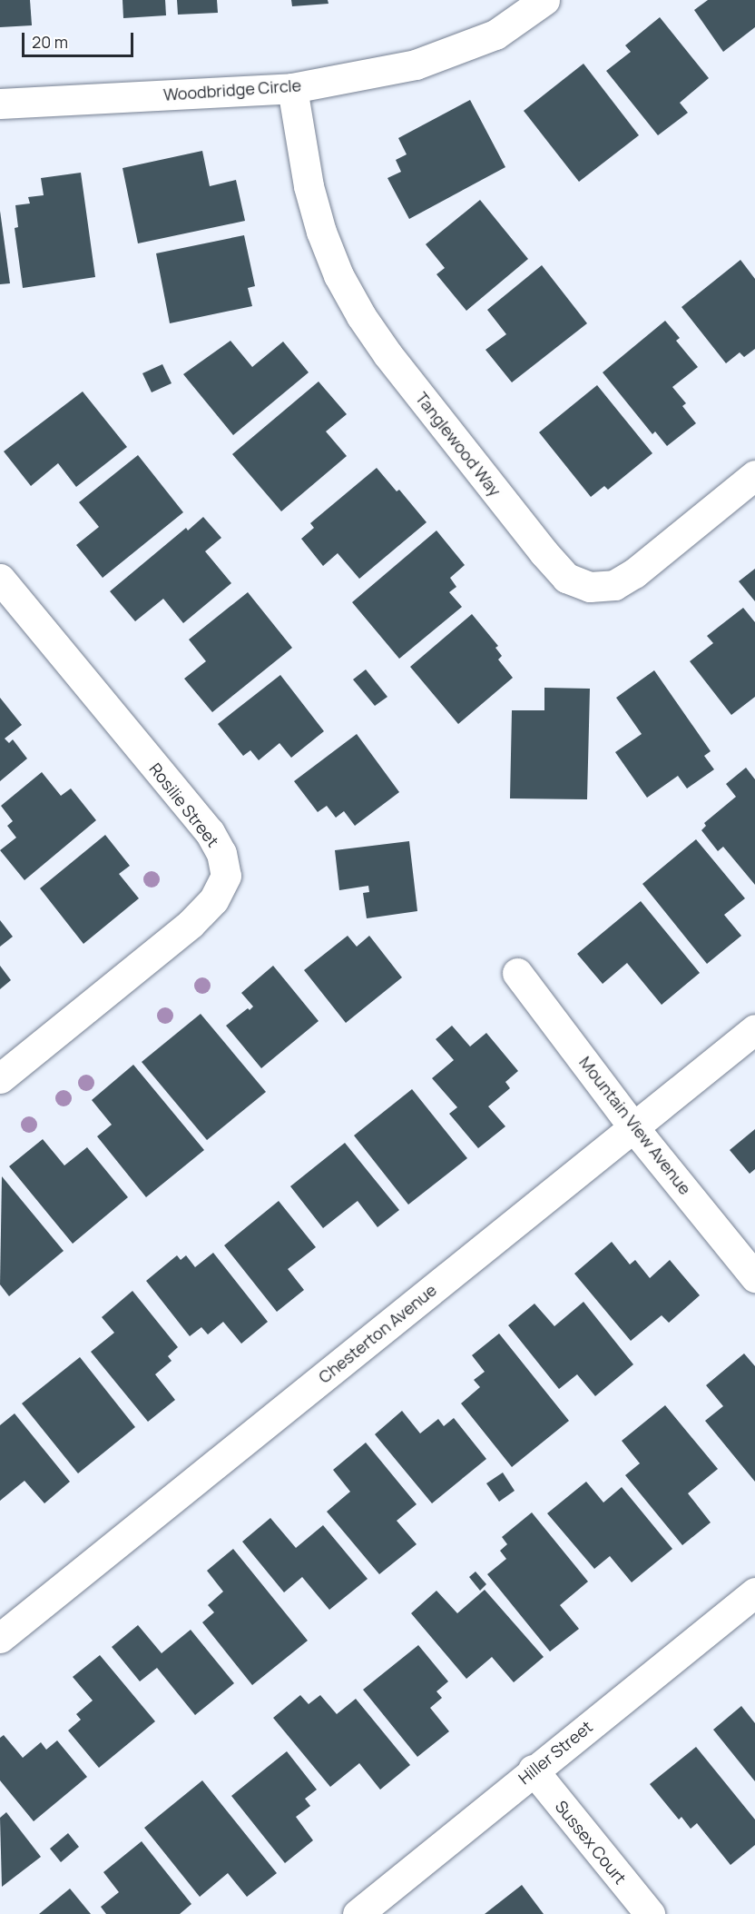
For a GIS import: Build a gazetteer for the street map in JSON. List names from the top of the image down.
{
  "streets": {
    "street": [
      "Woodbridge Circle",
      "Tanglewood Way",
      "Rosilie Street",
      "Mountain View Avenue",
      "Chesterton Avenue",
      "Hiller Street",
      "Sussex Court"
    ]
  },
  "crossings": [
    ["Woodbridge Circle", "Tanglewood Way"],
    ["Mountain View Avenue", "Chesterton Avenue"],
    ["Hiller Street", "Sussex Court"]
  ],
  "scale_bar": "20 m"
}
